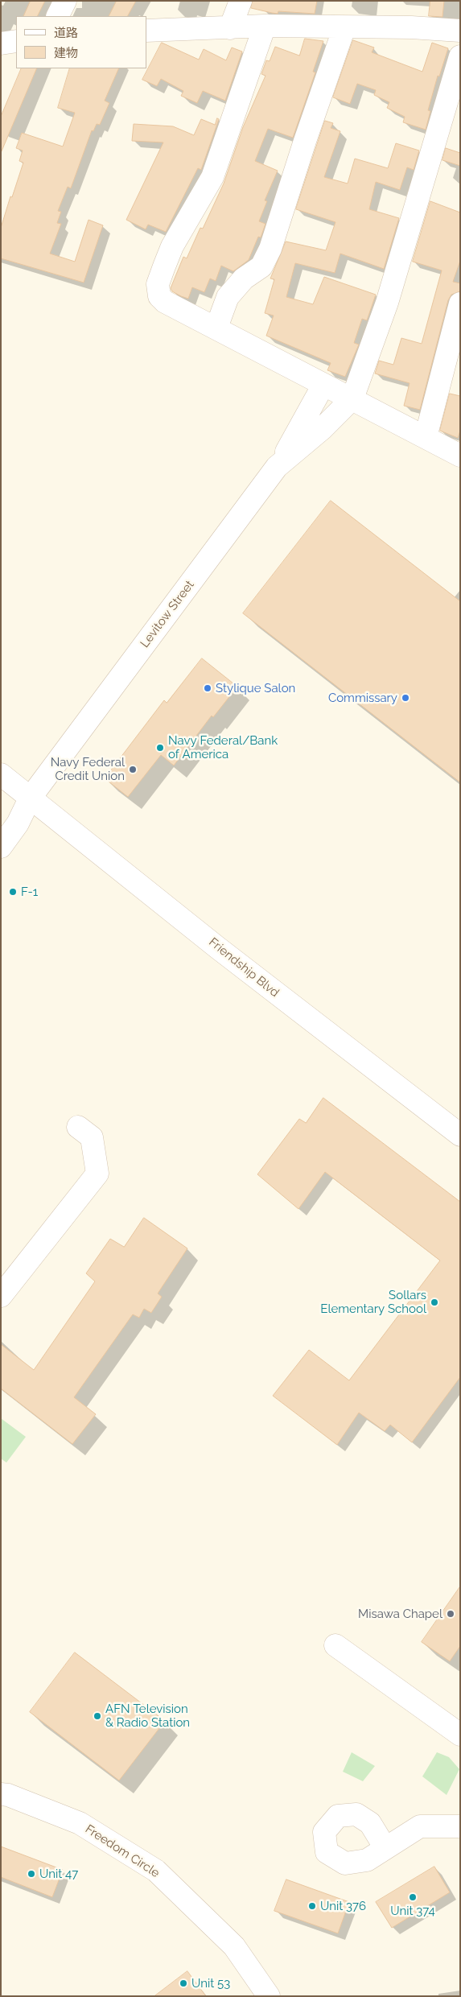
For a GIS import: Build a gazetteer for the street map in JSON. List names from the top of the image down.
{
  "streets": {
    "street": ["Levitow Street", "Friendship Blvd", "Freedom Circle"]
  },
  "crossings": [
    ["Levitow Street", "Friendship Blvd"]
  ],
  "places": [
    "Stylique Salon",
    "Commissary",
    "Navy Federal/Bank of America",
    "Navy Federal Credit Union",
    "F-1",
    "Sollars Elementary School",
    "Misawa Chapel",
    "AFN Television & Radio Station",
    "Unit 47",
    "Unit 374",
    "Unit 376",
    "Unit 53"
  ],
  "legend": ["道路", "建物"]
}
